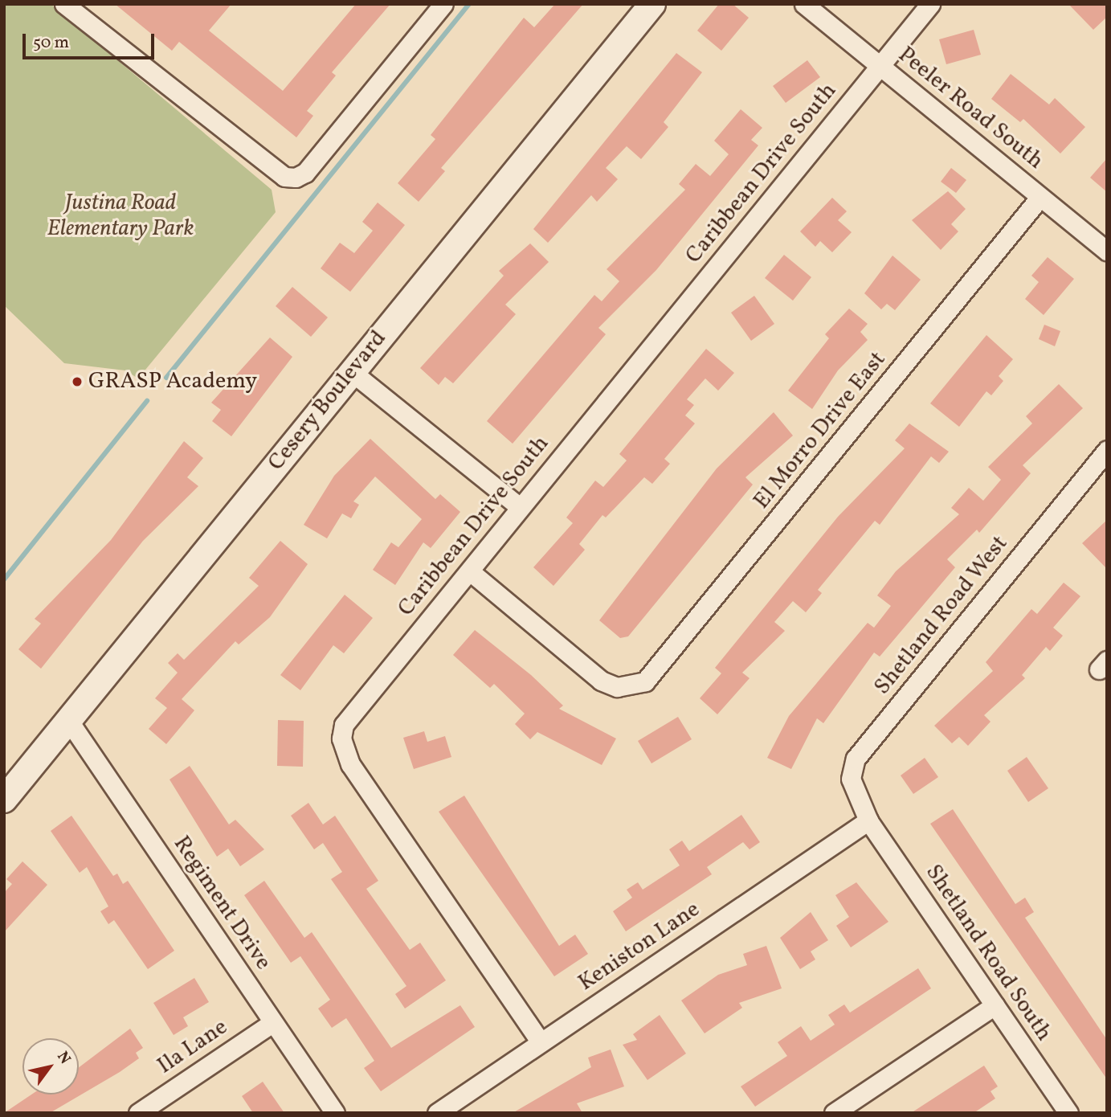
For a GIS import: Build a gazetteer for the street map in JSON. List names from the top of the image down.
{
  "streets": {
    "main road": ["Cesery Boulevard"],
    "street": [
      "Peeler Road South",
      "Caribbean Drive South",
      "El Morro Drive East",
      "Shetland Road West",
      "Regiment Drive",
      "Keniston Lane",
      "Shetland Road South",
      "Ila Lane"
    ]
  },
  "crossings": [
    ["Peeler Road South", "Caribbean Drive South"],
    ["Peeler Road South", "El Morro Drive East"],
    ["Caribbean Drive South", "El Morro Drive East"],
    ["Caribbean Drive South", "Keniston Lane"],
    ["Cesery Boulevard", "Regiment Drive"],
    ["Shetland Road West", "Keniston Lane"],
    ["Shetland Road West", "Shetland Road South"],
    ["Regiment Drive", "Ila Lane"],
    ["Keniston Lane", "Shetland Road South"]
  ],
  "parks": ["Justina Road Elementary Park"],
  "places": ["GRASP Academy"],
  "scale_bar": "50 m",
  "north": "top right"
}
